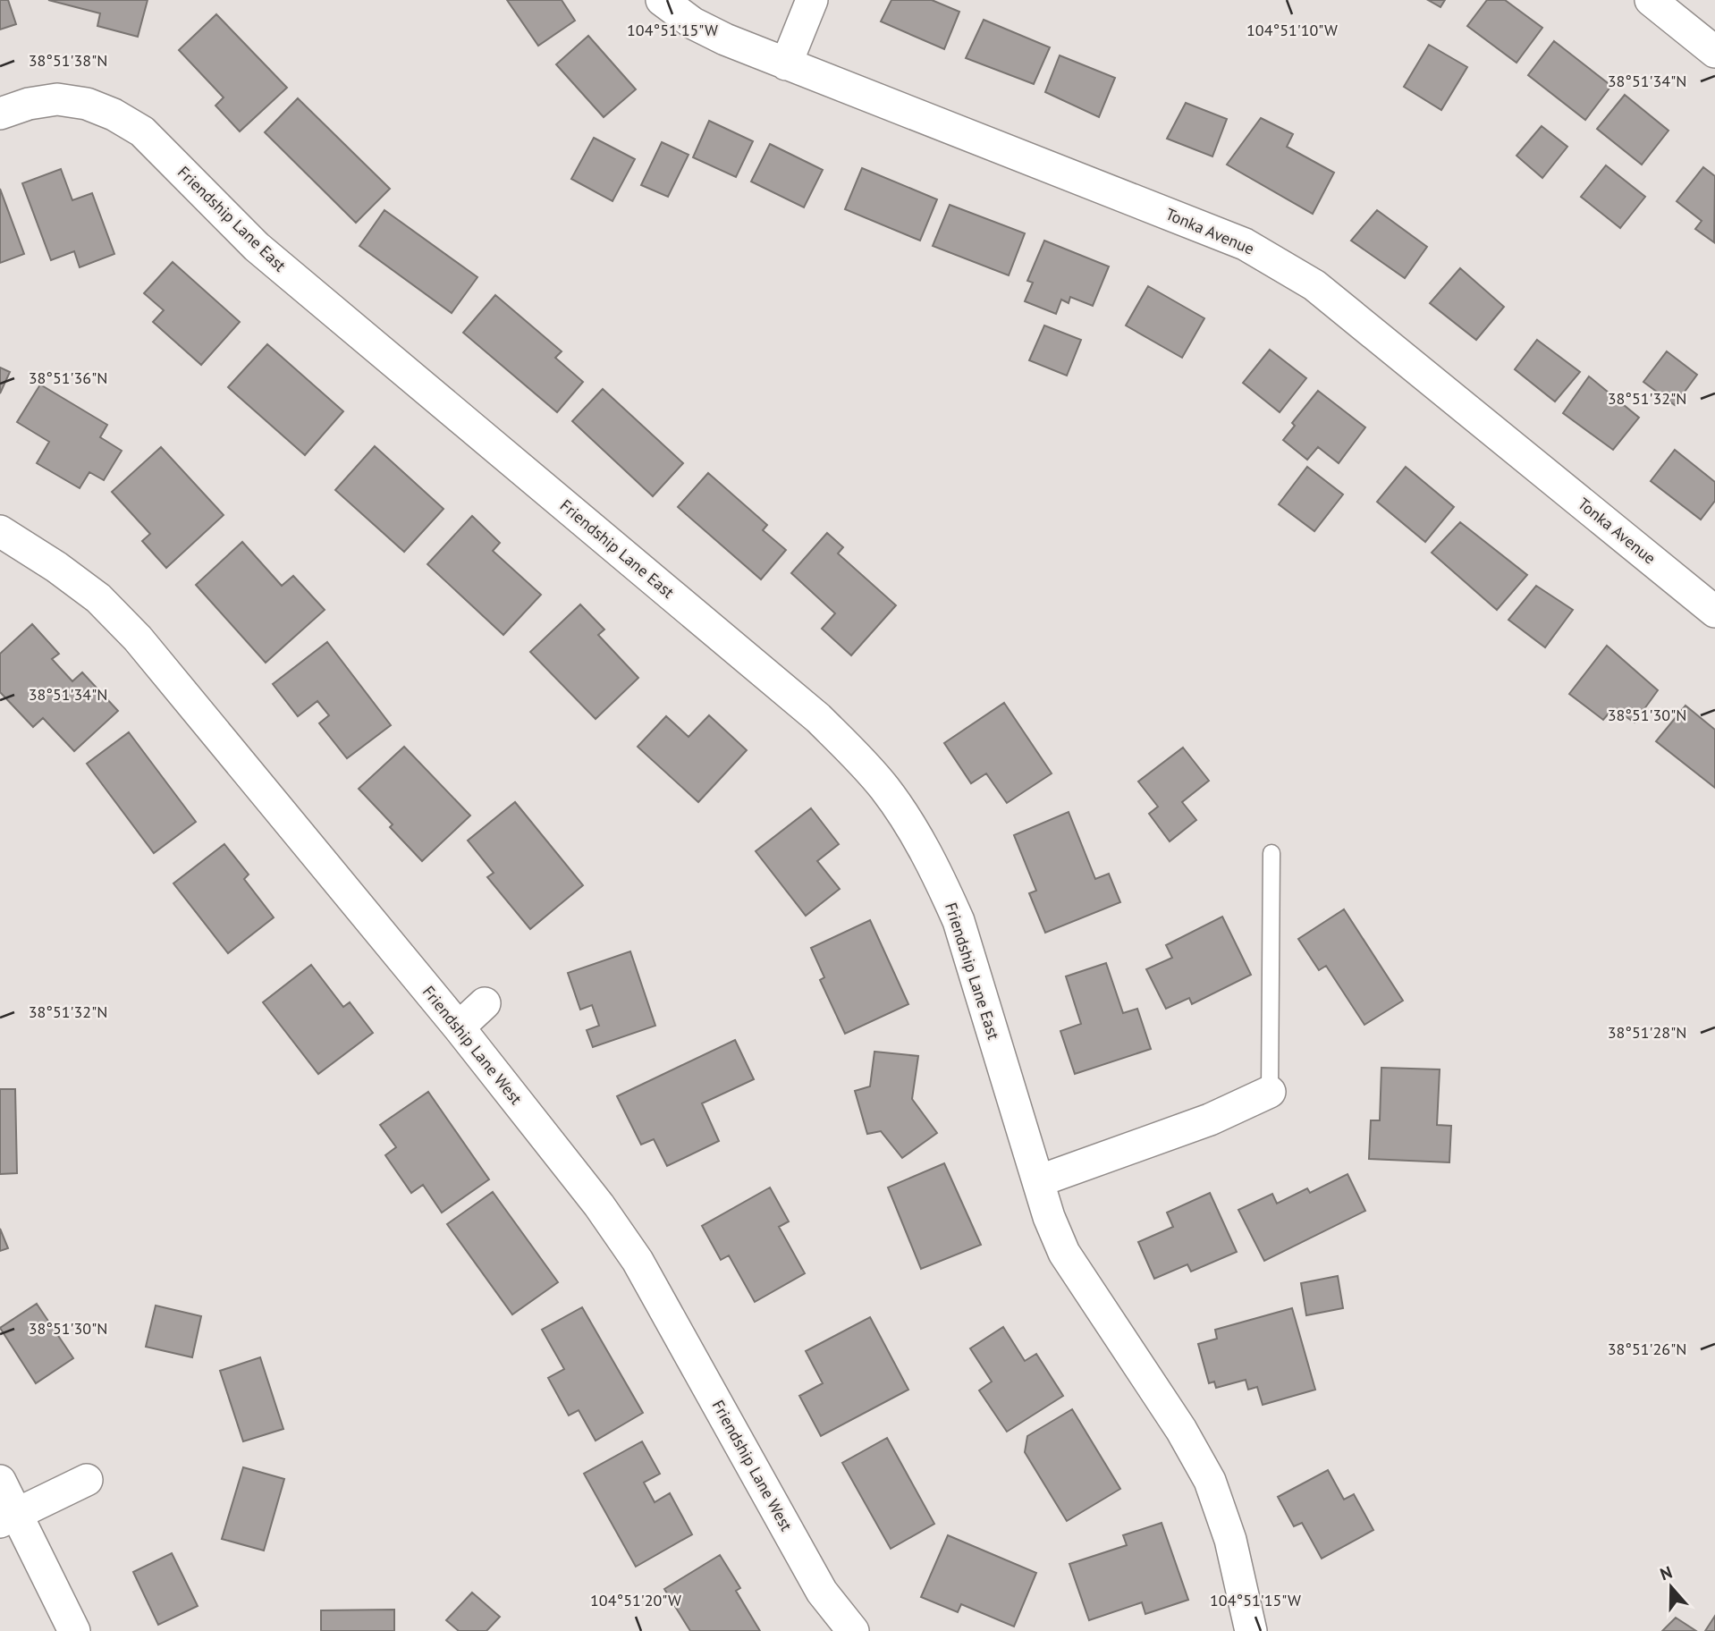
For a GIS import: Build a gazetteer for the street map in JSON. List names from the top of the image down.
{
  "streets": {
    "street": ["Friendship Lane East", "Tonka Avenue", "Friendship Lane West"]
  },
  "north": "top",
  "coordinates": [
    "104°51'10\"W",
    "104°51'15\"W",
    "38°51'38\"N",
    "38°51'34\"N",
    "38°51'36\"N",
    "38°51'32\"N",
    "38°51'30\"N",
    "38°51'28\"N",
    "38°51'26\"N",
    "104°51'20\"W"
  ]
}
